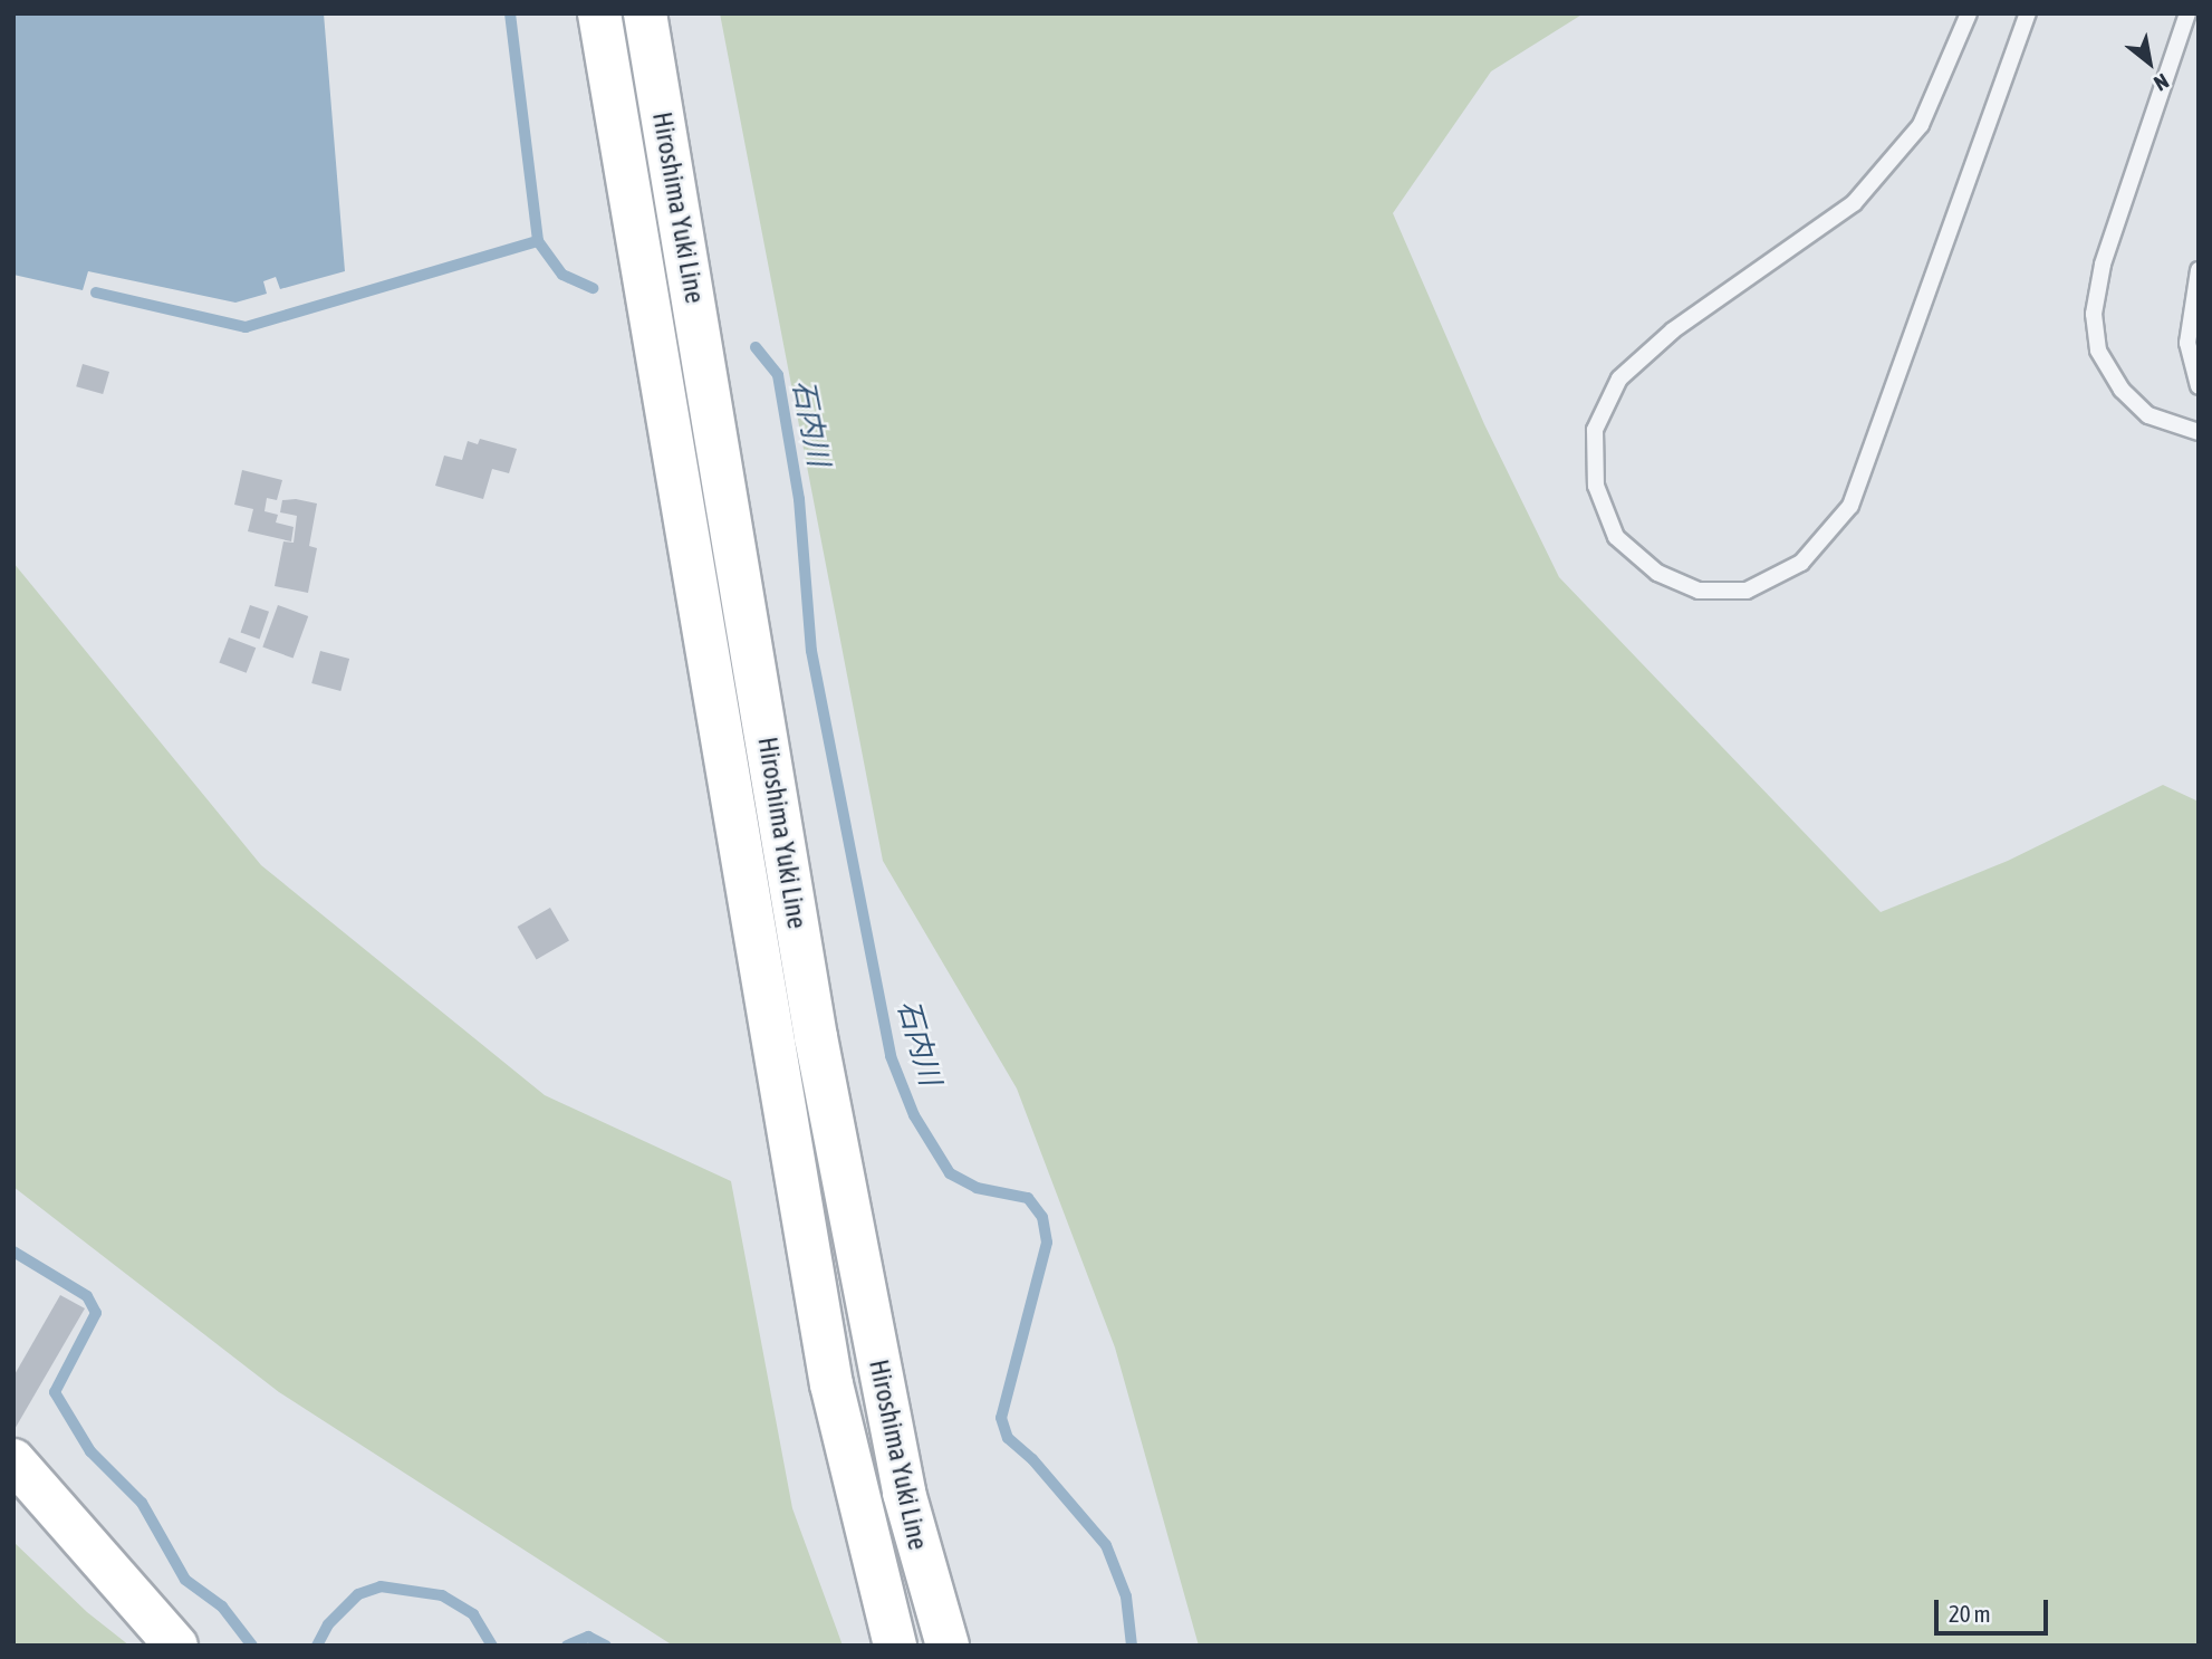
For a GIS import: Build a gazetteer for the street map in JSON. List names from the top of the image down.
{
  "streets": {
    "main road": ["Hiroshima Yuki Line"]
  },
  "water": ["石内川"],
  "scale_bar": "20 m",
  "north": "bottom right"
}
